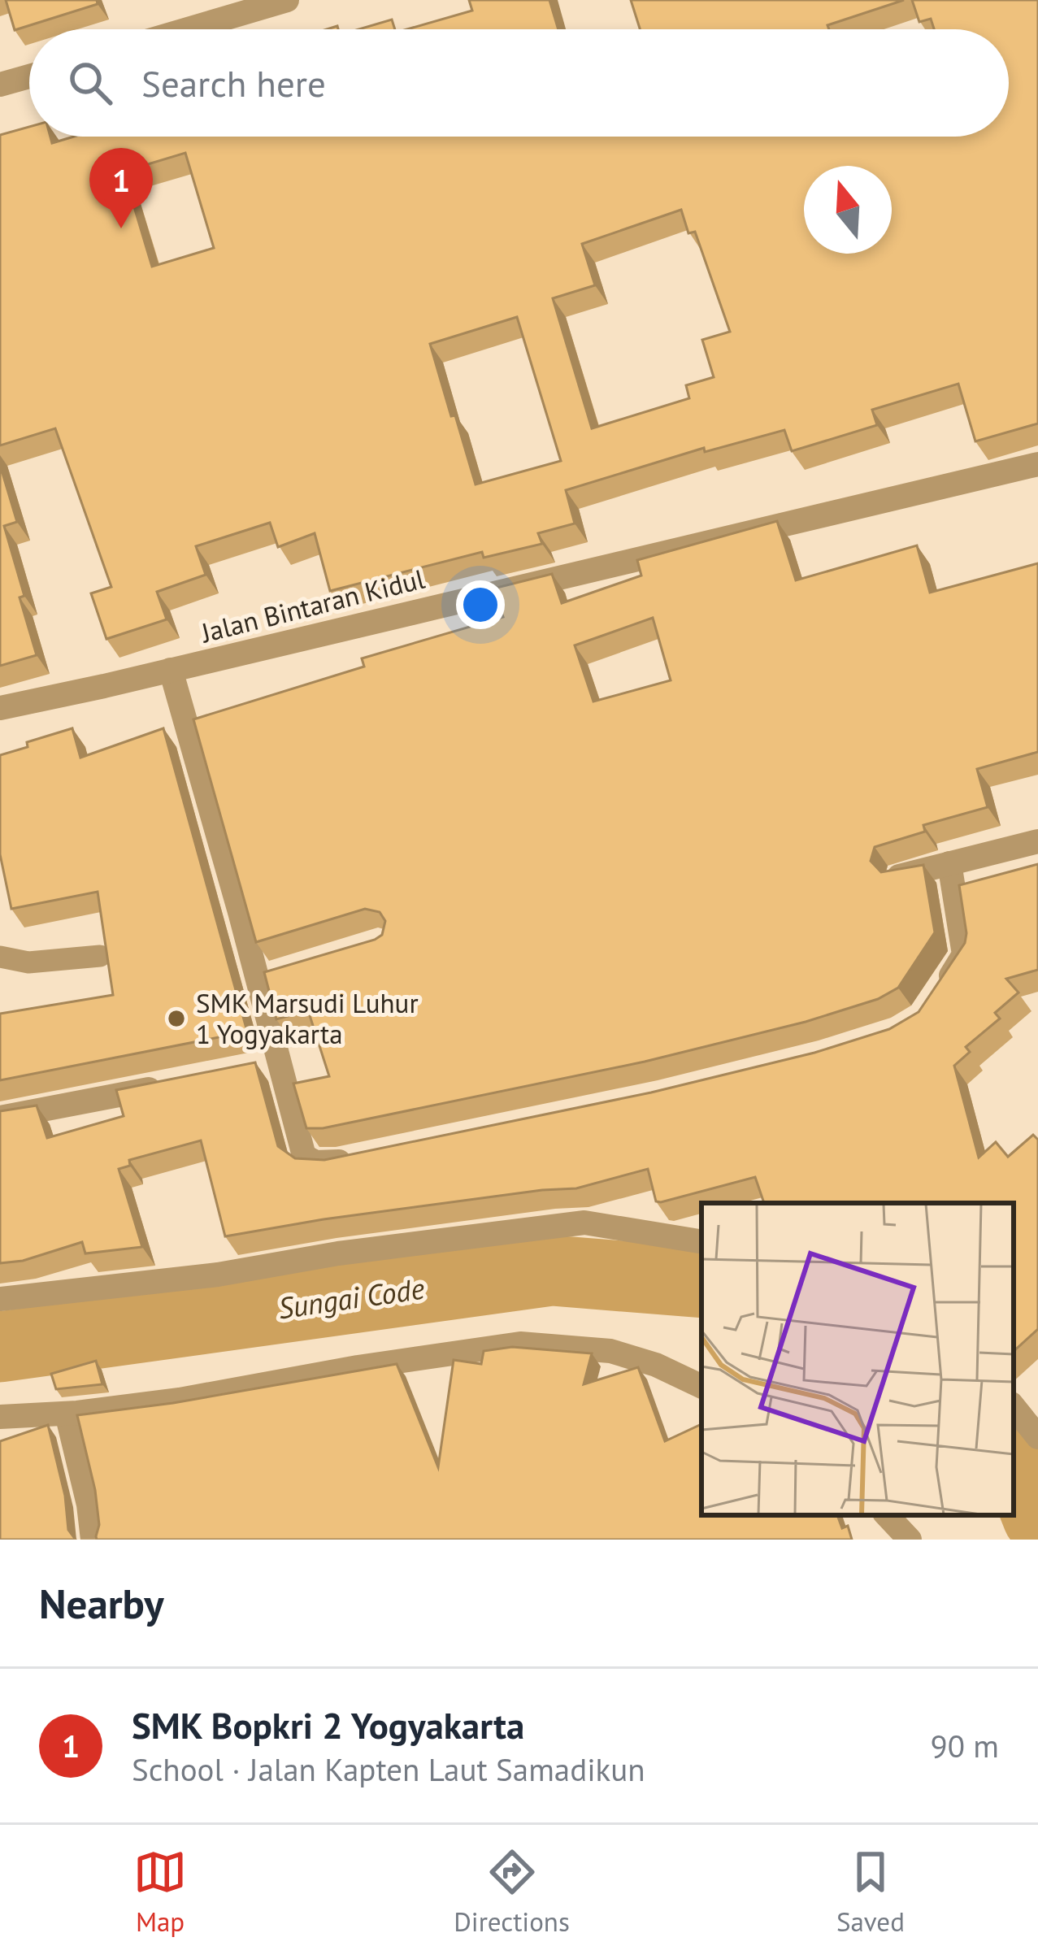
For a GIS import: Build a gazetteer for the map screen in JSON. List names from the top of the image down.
{
  "streets": {
    "street": ["Jalan Bintaran Kidul"]
  },
  "water": ["Sungai Code"],
  "places": ["SMK Marsudi Luhur 1 Yogyakarta"],
  "north": "top",
  "page": {
    "search": "Search here",
    "pins": "1",
    "heading": "Nearby",
    "list": [
      {
        "mark": "1",
        "name": "SMK Bopkri 2 Yogyakarta",
        "note": "School · Jalan Kapten Laut Samadikun",
        "value": "90 m"
      }
    ],
    "nav": ["Map", "Directions", "Saved"]
  }
}
